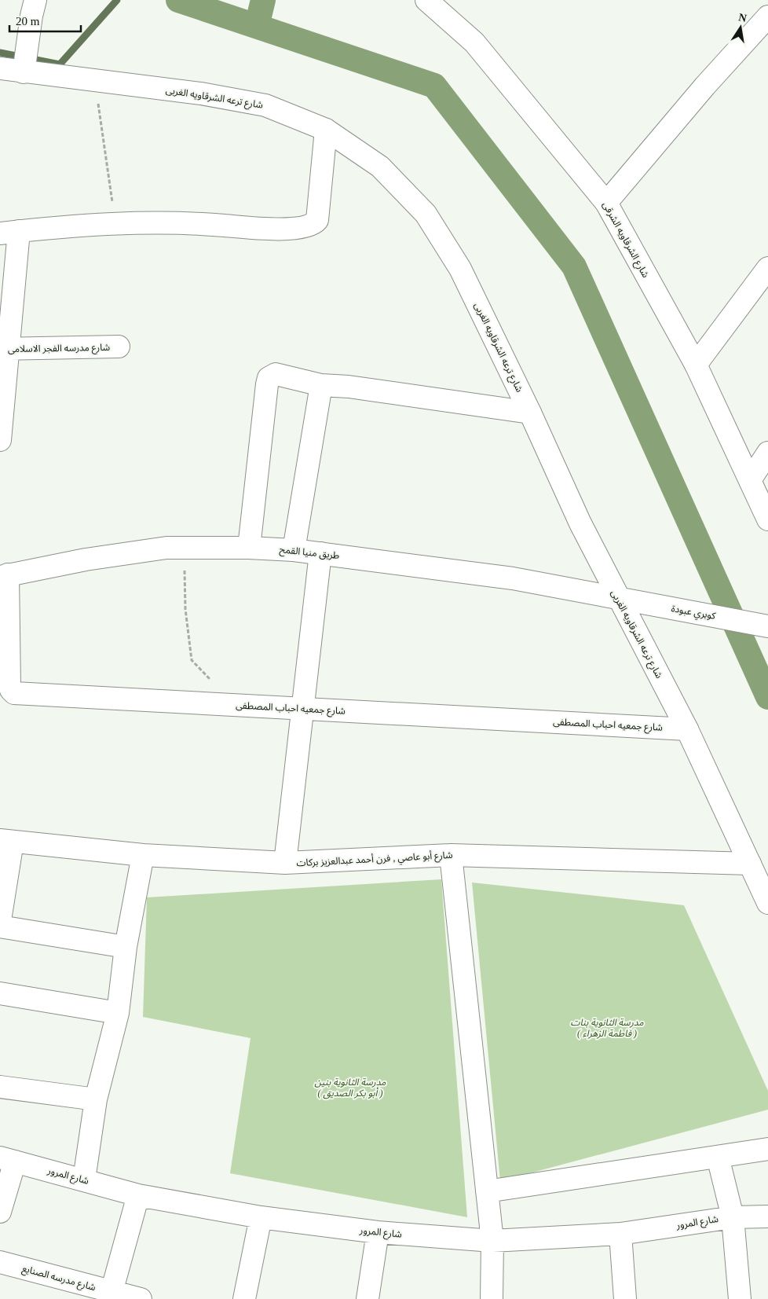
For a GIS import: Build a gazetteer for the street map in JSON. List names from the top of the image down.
{
  "streets": {
    "street": [
      "شارع ترعه الشرقاويه الغربى",
      "شارع الشرقاويه الشرقى",
      "شارع مدرسه الفجر الاسلامى",
      "طريق منيا القمح",
      "كوبري عبودة",
      "شارع جمعيه احباب المصطفى",
      "شارع أبو عاصي , فرن أحمد عبدالعزيز بركات",
      "شارع المرور",
      "شارع مدرسه الصنايع"
    ]
  },
  "crossings": [
    ["شارع ترعه الشرقاويه الغربى", "طريق منيا القمح"],
    ["شارع ترعه الشرقاويه الغربى", "كوبري عبودة"],
    ["شارع ترعه الشرقاويه الغربى", "شارع جمعيه احباب المصطفى"],
    ["شارع ترعه الشرقاويه الغربى", "شارع أبو عاصي , فرن أحمد عبدالعزيز بركات"],
    ["طريق منيا القمح", "كوبري عبودة"],
    ["طريق منيا القمح", "شارع جمعيه احباب المصطفى"]
  ],
  "parks": ["مدرسة الثانوية بنات ( فاطمة الزهراء )", "مدرسة الثانوية بنين ( أبو بكر الصديق )"],
  "scale_bar": "20 m",
  "north": "top"
}
